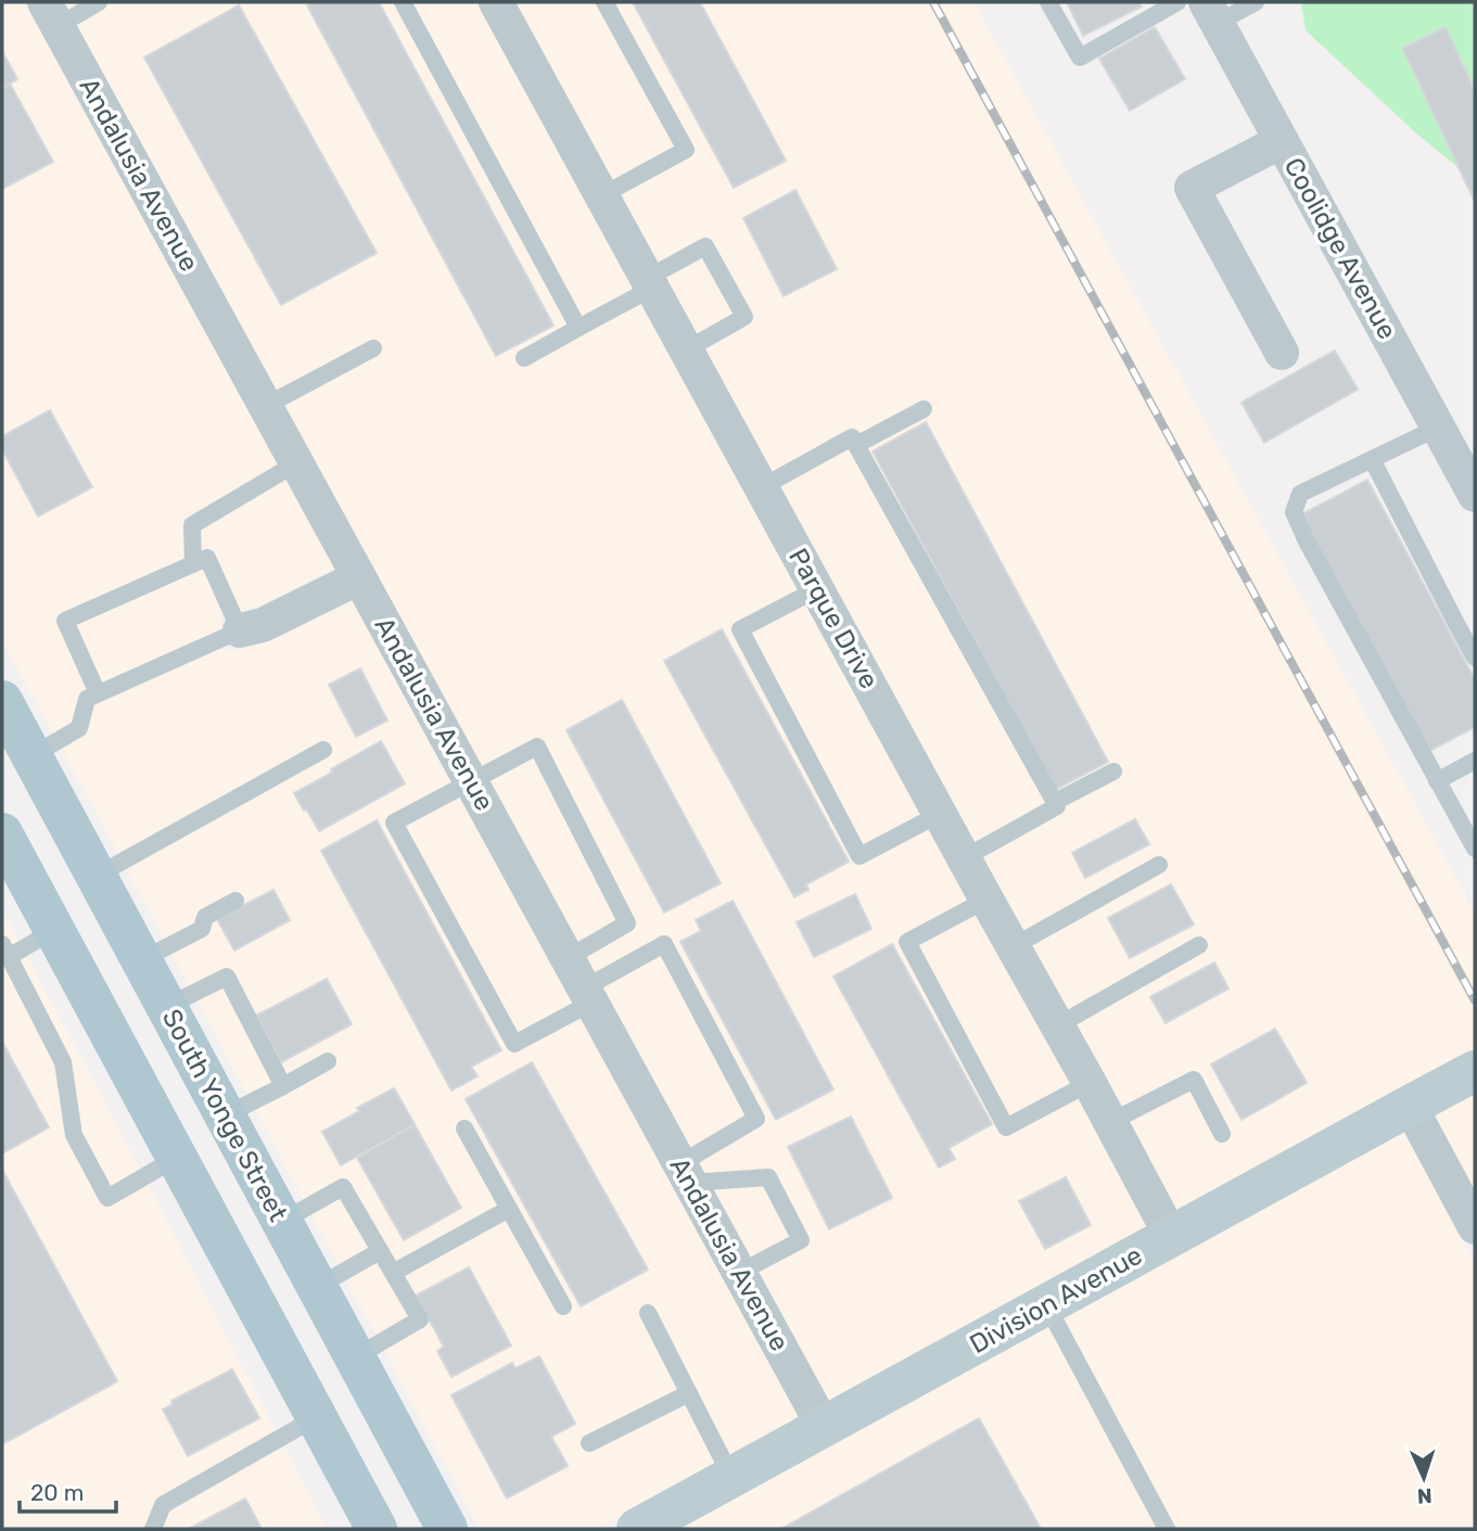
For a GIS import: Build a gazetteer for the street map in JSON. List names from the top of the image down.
{
  "streets": {
    "main road": ["South Yonge Street"],
    "street": [
      "Andalusia Avenue",
      "Coolidge Avenue",
      "Parque Drive",
      "Division Avenue"
    ]
  },
  "crossings": [
    ["Andalusia Avenue", "Division Avenue"],
    ["Parque Drive", "Division Avenue"]
  ],
  "scale_bar": "20 m",
  "north": "bottom"
}
